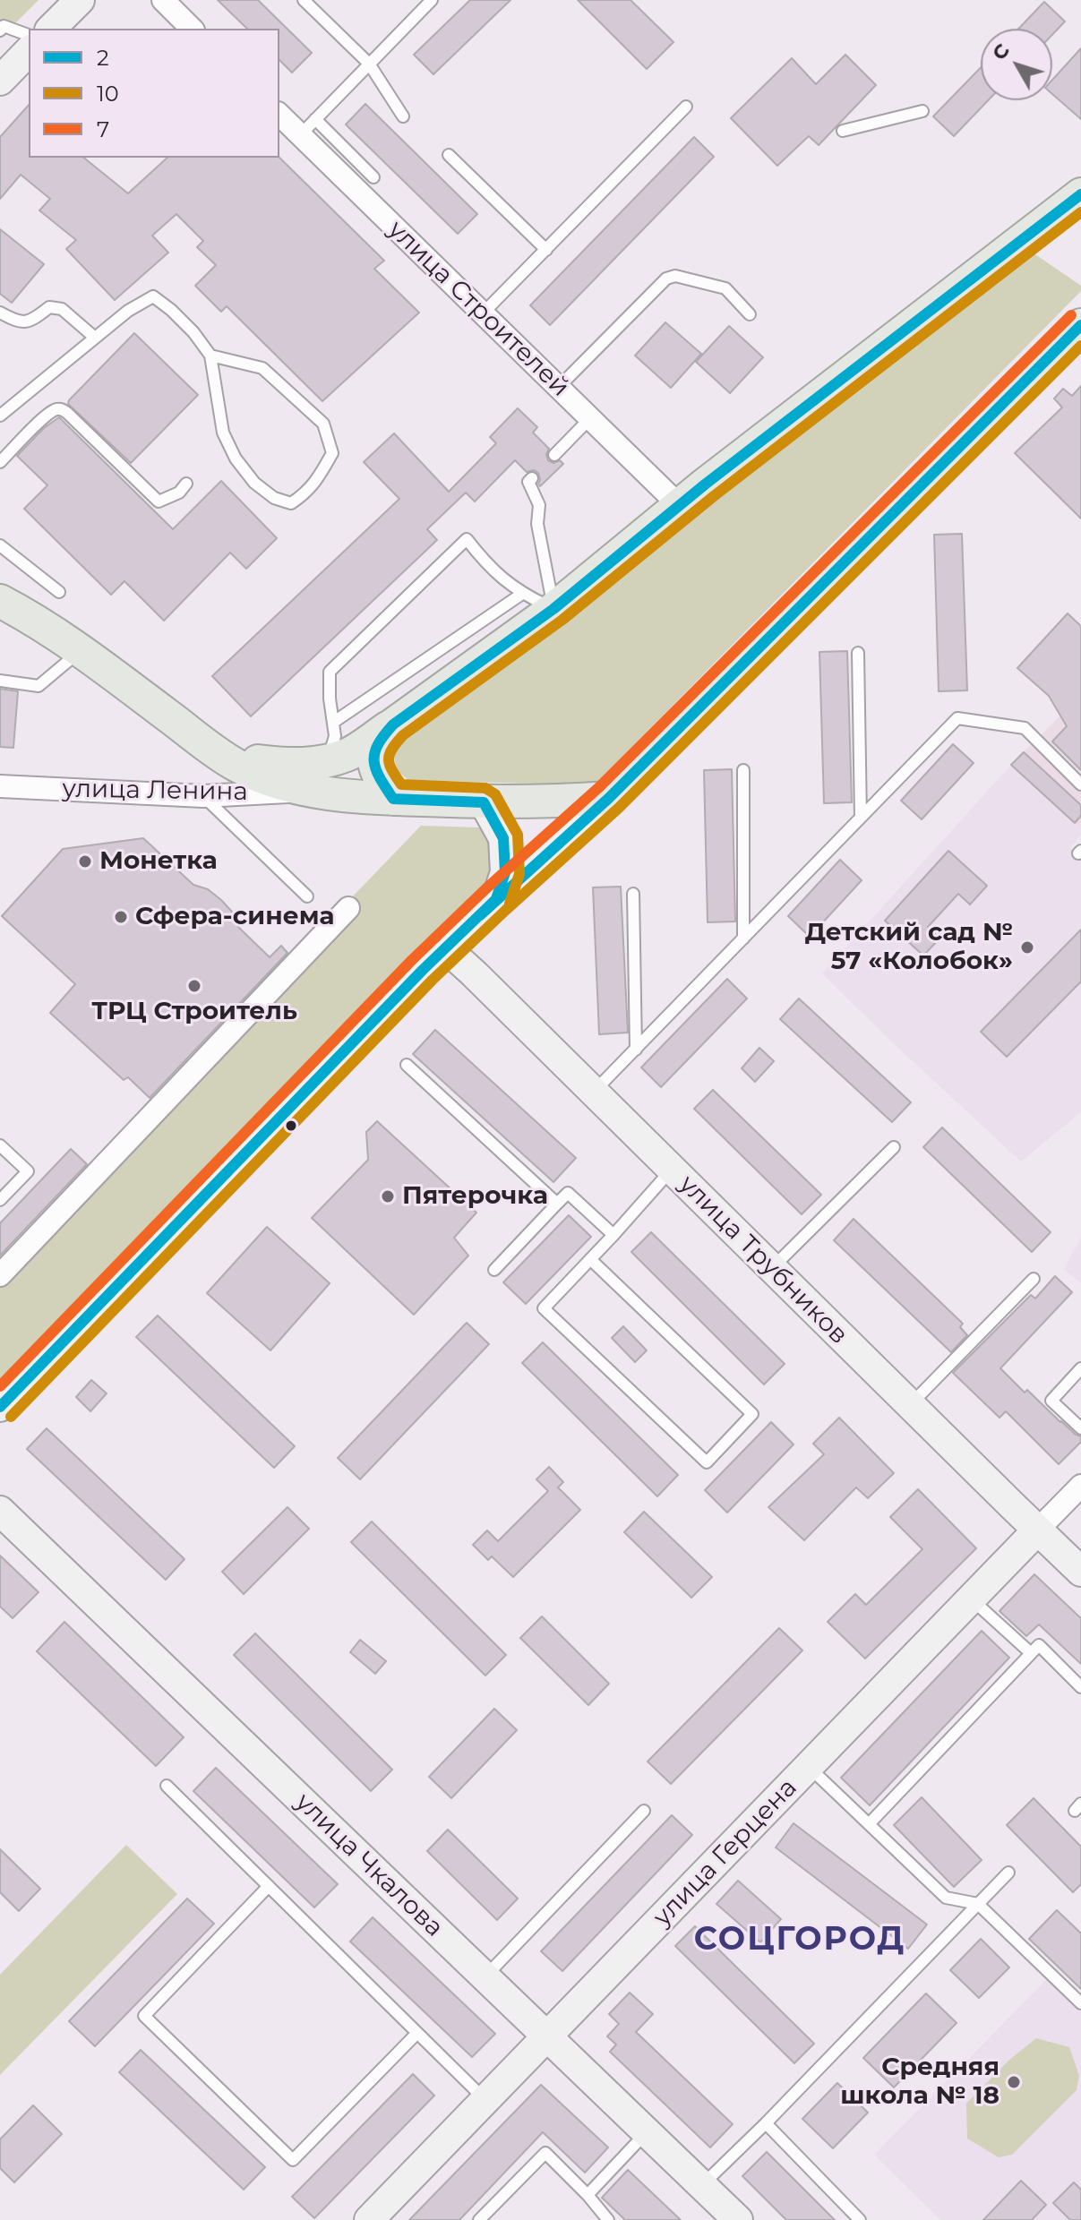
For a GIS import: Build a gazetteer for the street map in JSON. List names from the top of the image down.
{
  "streets": {
    "main road": ["улица Ленина"],
    "street": [
      "улица Строителей",
      "улица Трубников",
      "улица Герцена",
      "улица Чкалова"
    ]
  },
  "crossings": [
    ["улица Строителей", "улица Ленина"],
    ["улица Трубников", "улица Герцена"],
    ["улица Герцена", "улица Чкалова"]
  ],
  "districts": ["СОЦГОРОД"],
  "places": [
    "Монетка",
    "Сфера-синема",
    "Детский сад № 57 «Колобок»",
    "ТРЦ Строитель",
    "Пятерочка",
    "Средняя школа № 18"
  ],
  "lines": ["transit line 2", "transit line 10", "transit line 7"],
  "legend": ["2", "10", "7"],
  "north": "top left"
}
